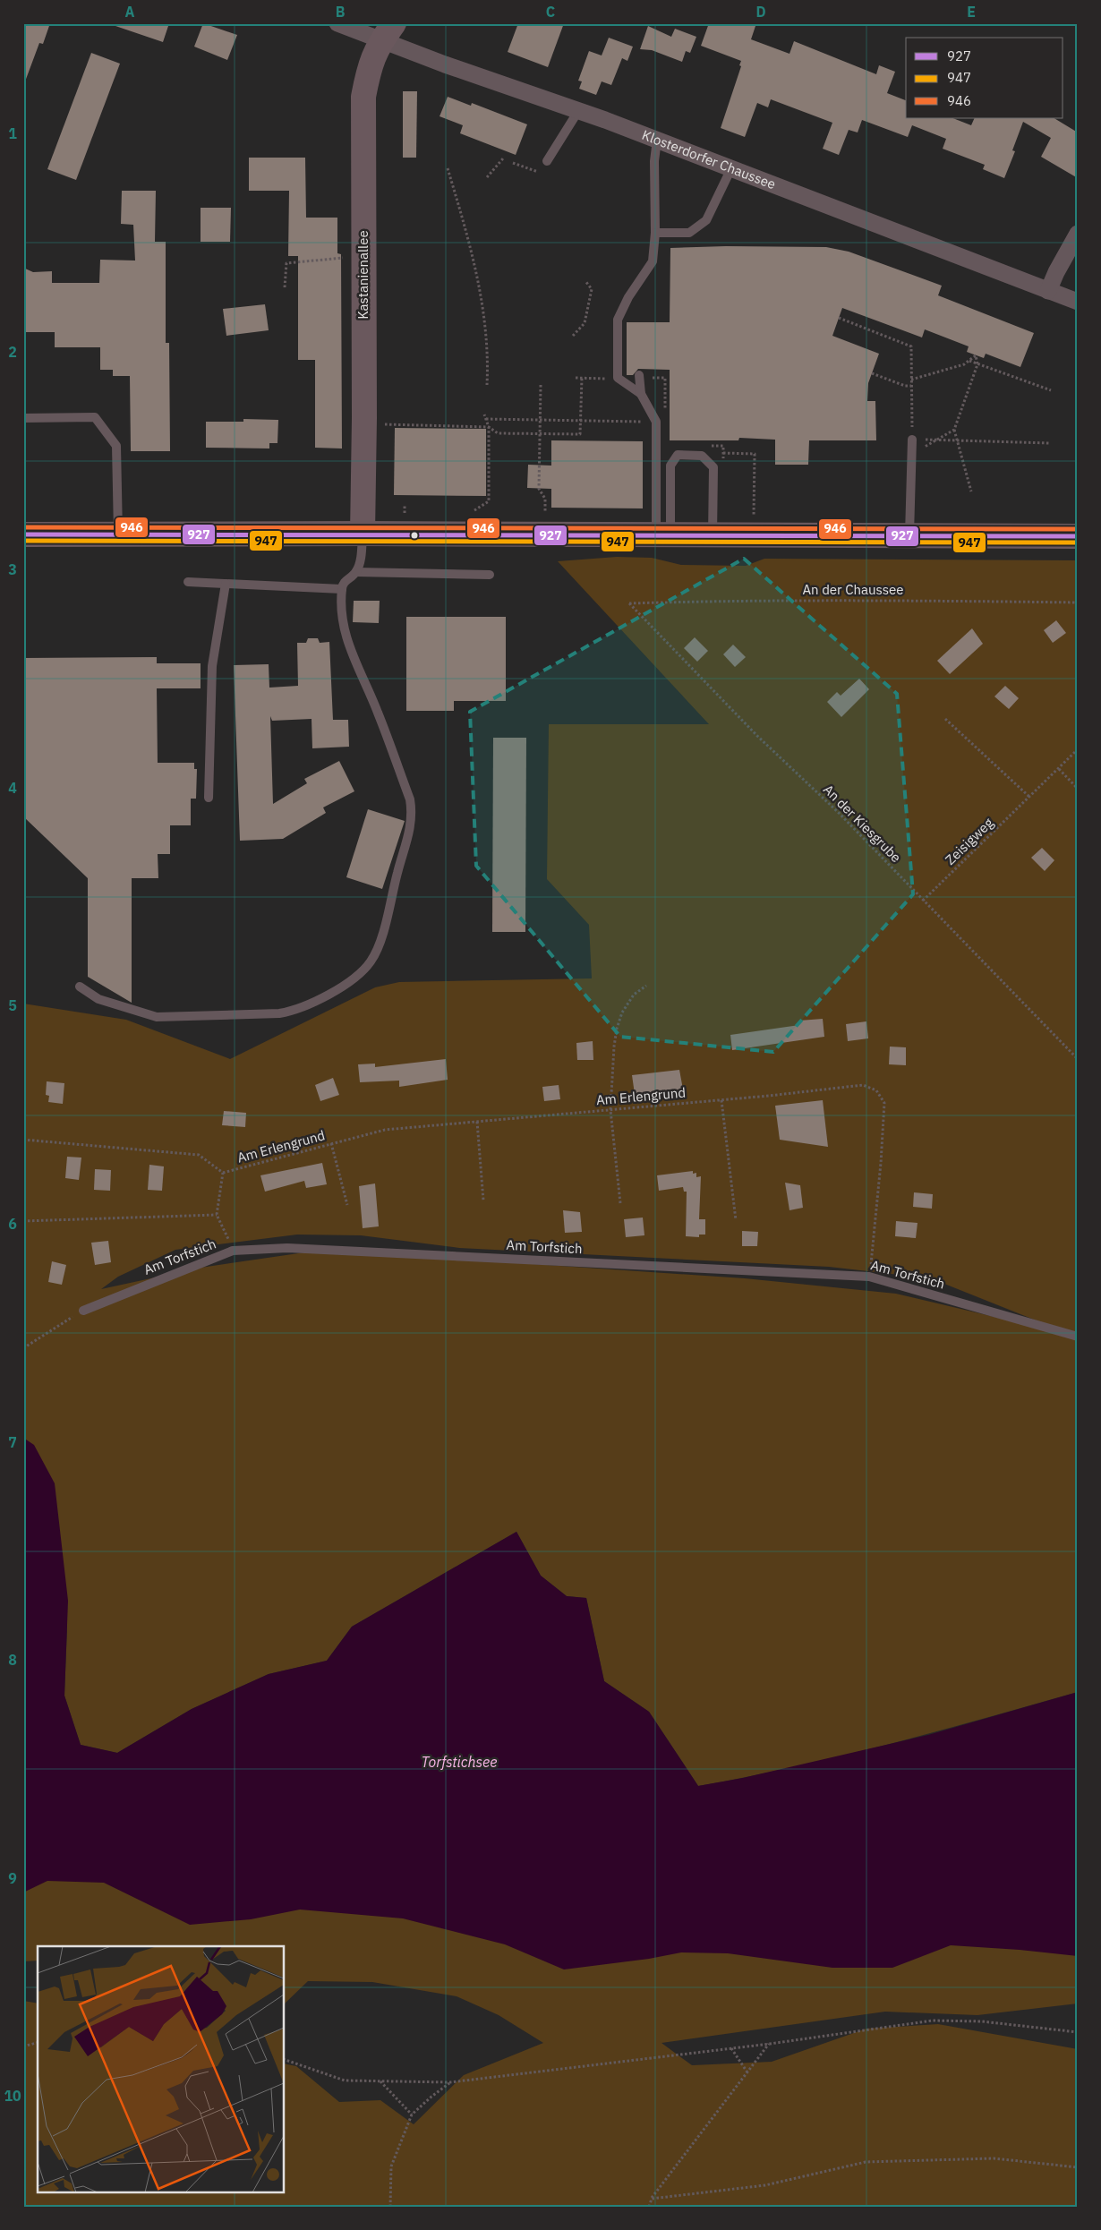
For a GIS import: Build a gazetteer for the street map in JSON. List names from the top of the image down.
{
  "streets": {
    "main road": ["Kastanienallee"],
    "street": ["Klosterdorfer Chaussee"],
    "lane": ["Am Torfstich"],
    "path": [
      "An der Chaussee",
      "An der Kiesgrube",
      "Zeisigweg",
      "Am Erlengrund"
    ]
  },
  "crossings": [
    ["Klosterdorfer Chaussee", "Kastanienallee"],
    ["An der Chaussee", "An der Kiesgrube"],
    ["An der Kiesgrube", "Zeisigweg"],
    ["Am Erlengrund", "Am Torfstich"]
  ],
  "water": ["Torfstichsee"],
  "lines": ["transit line 946", "transit line 927", "transit line 947"],
  "legend": ["927", "947", "946"],
  "grid": {
    "columns": [
      "A",
      "B",
      "C",
      "D",
      "E"
    ],
    "rows": [
      "1",
      "2",
      "3",
      "4",
      "5",
      "6",
      "7",
      "8",
      "9",
      "10"
    ]
  }
}
